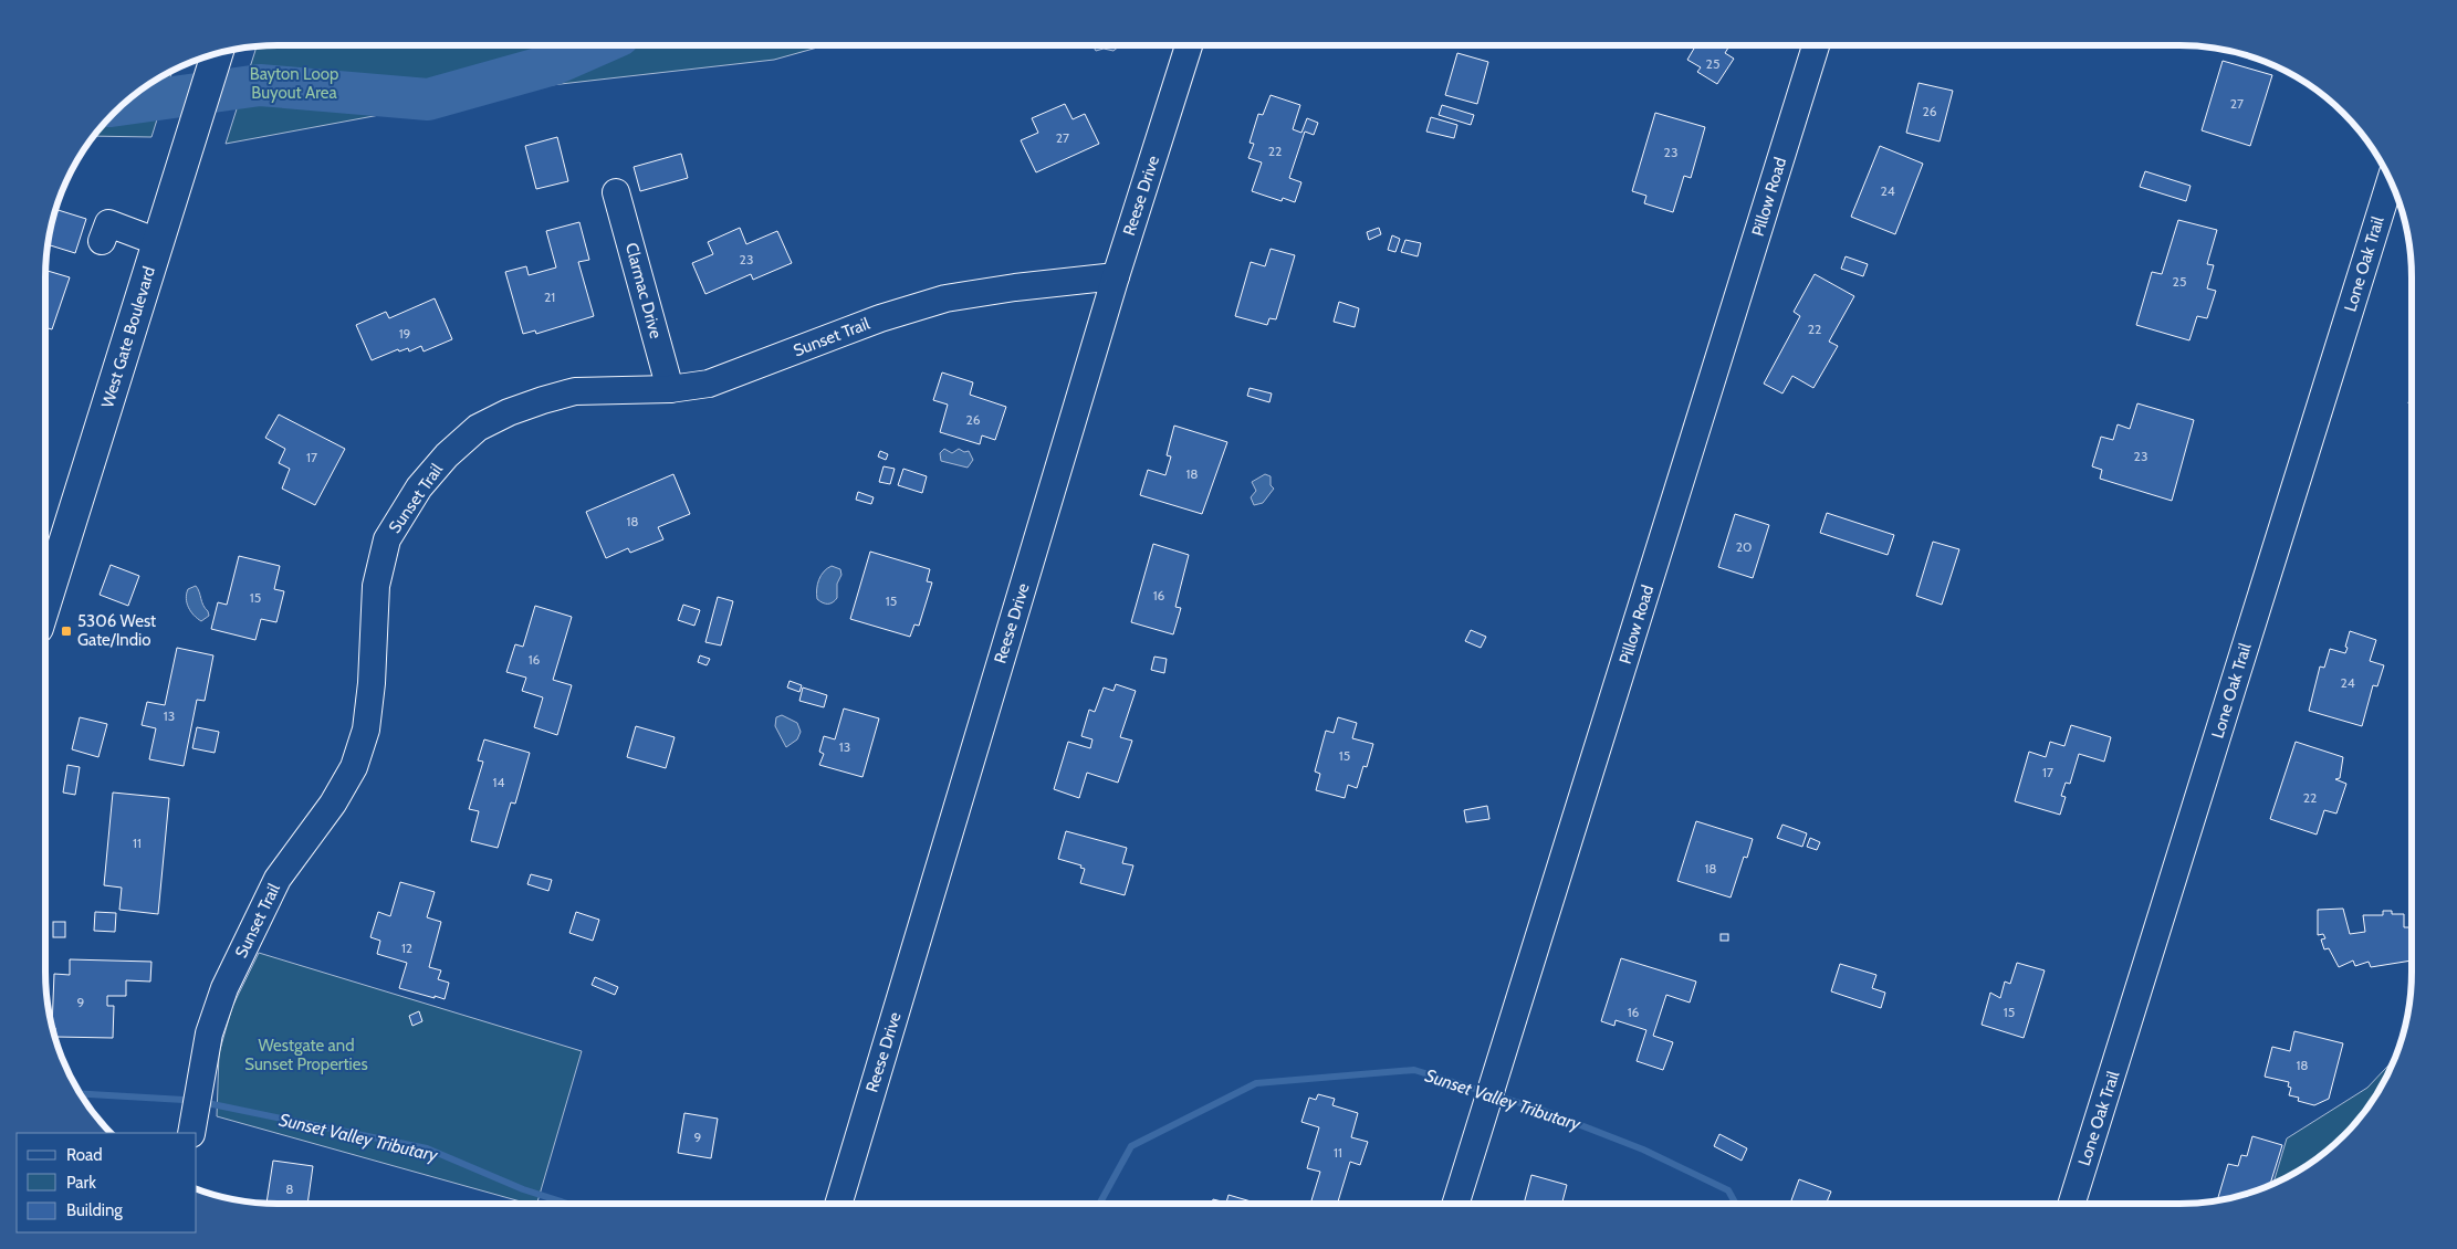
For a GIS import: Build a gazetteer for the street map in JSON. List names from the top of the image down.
{
  "streets": {
    "main road": ["West Gate Boulevard"],
    "street": [
      "Reese Drive",
      "Pillow Road",
      "Lone Oak Trail",
      "Clarmac Drive",
      "Sunset Trail"
    ]
  },
  "crossings": [
    ["Reese Drive", "Sunset Trail"],
    ["Clarmac Drive", "Sunset Trail"]
  ],
  "water": ["Sunset Valley Tributary"],
  "parks": ["Bayton Loop Buyout Area", "Westgate and Sunset Properties"],
  "places": {
    "transit": ["5306 West Gate/Indio"]
  },
  "house_numbers": [
    "25",
    "27",
    "26",
    "27",
    "22",
    "23",
    "24",
    "23",
    "25",
    "21",
    "22",
    "19",
    "26",
    "23",
    "17",
    "18",
    "18",
    "20",
    "16",
    "15",
    "15",
    "16",
    "24",
    "13",
    "13",
    "15",
    "17",
    "14",
    "22",
    "11",
    "18",
    "12",
    "9",
    "16",
    "15",
    "18",
    "9",
    "11",
    "8"
  ],
  "legend": ["Road", "Park", "Building"]
}
